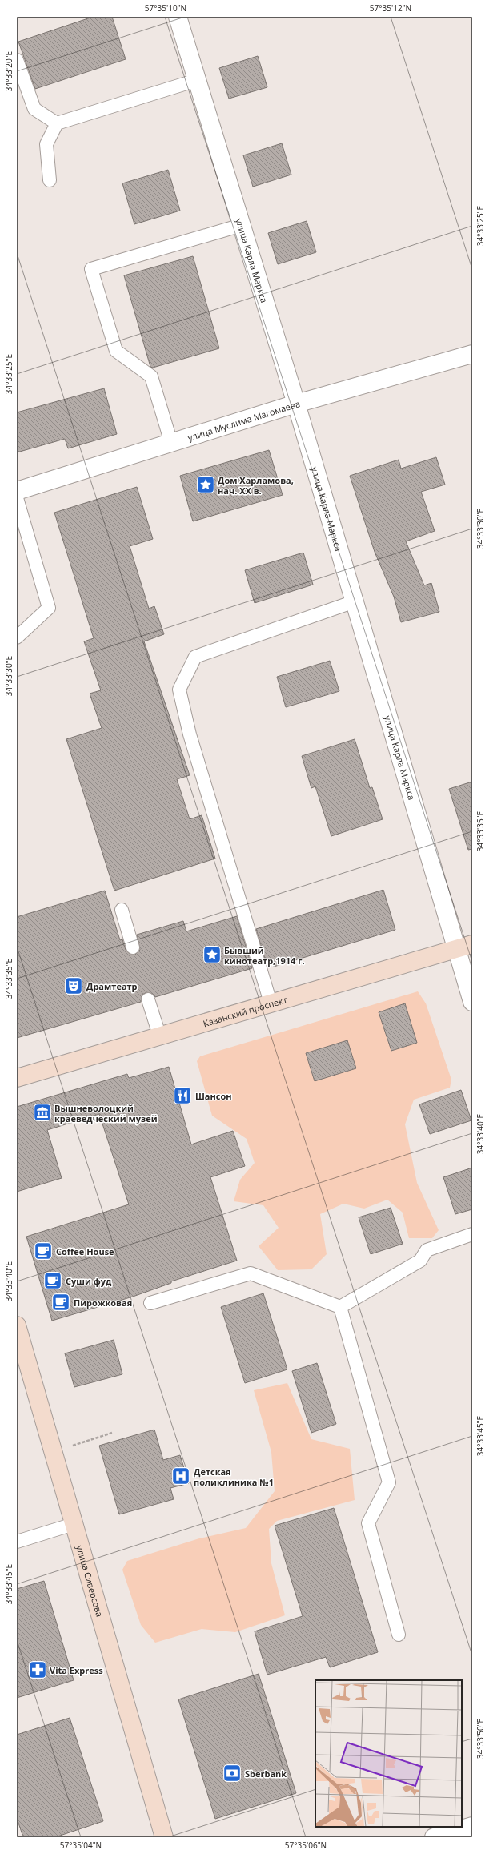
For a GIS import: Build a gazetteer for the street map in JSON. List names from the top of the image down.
{
  "streets": {
    "street": [
      "улица Карла Маркса",
      "улица Муслима Магомаева",
      "Казанский проспект",
      "улица Сиверсова"
    ]
  },
  "crossings": [
    ["улица Карла Маркса", "улица Муслима Магомаева"],
    ["улица Карла Маркса", "Казанский проспект"]
  ],
  "places": {
    "place": ["Дом Харламова, нач. XX в.", "Бывший кинотеатр,1914 г."],
    "theatre": ["Драмтеатр"],
    "restaurant": ["Шансон"],
    "museum": ["Вышневолоцкий краеведческий музей"],
    "cafe": ["Coffee House", "Суши фуд", "Пирожковая"],
    "hospital": ["Детская поликлиника №1"],
    "pharmacy": ["Vita Express"],
    "bank": ["Sberbank"]
  },
  "coordinates": [
    "57°35'10\"N",
    "57°35'12\"N",
    "34°33'20\"E",
    "34°33'25\"E",
    "34°33'30\"E",
    "34°33'35\"E",
    "34°33'40\"E",
    "34°33'45\"E",
    "34°33'50\"E",
    "57°35'04\"N",
    "57°35'06\"N"
  ]
}
